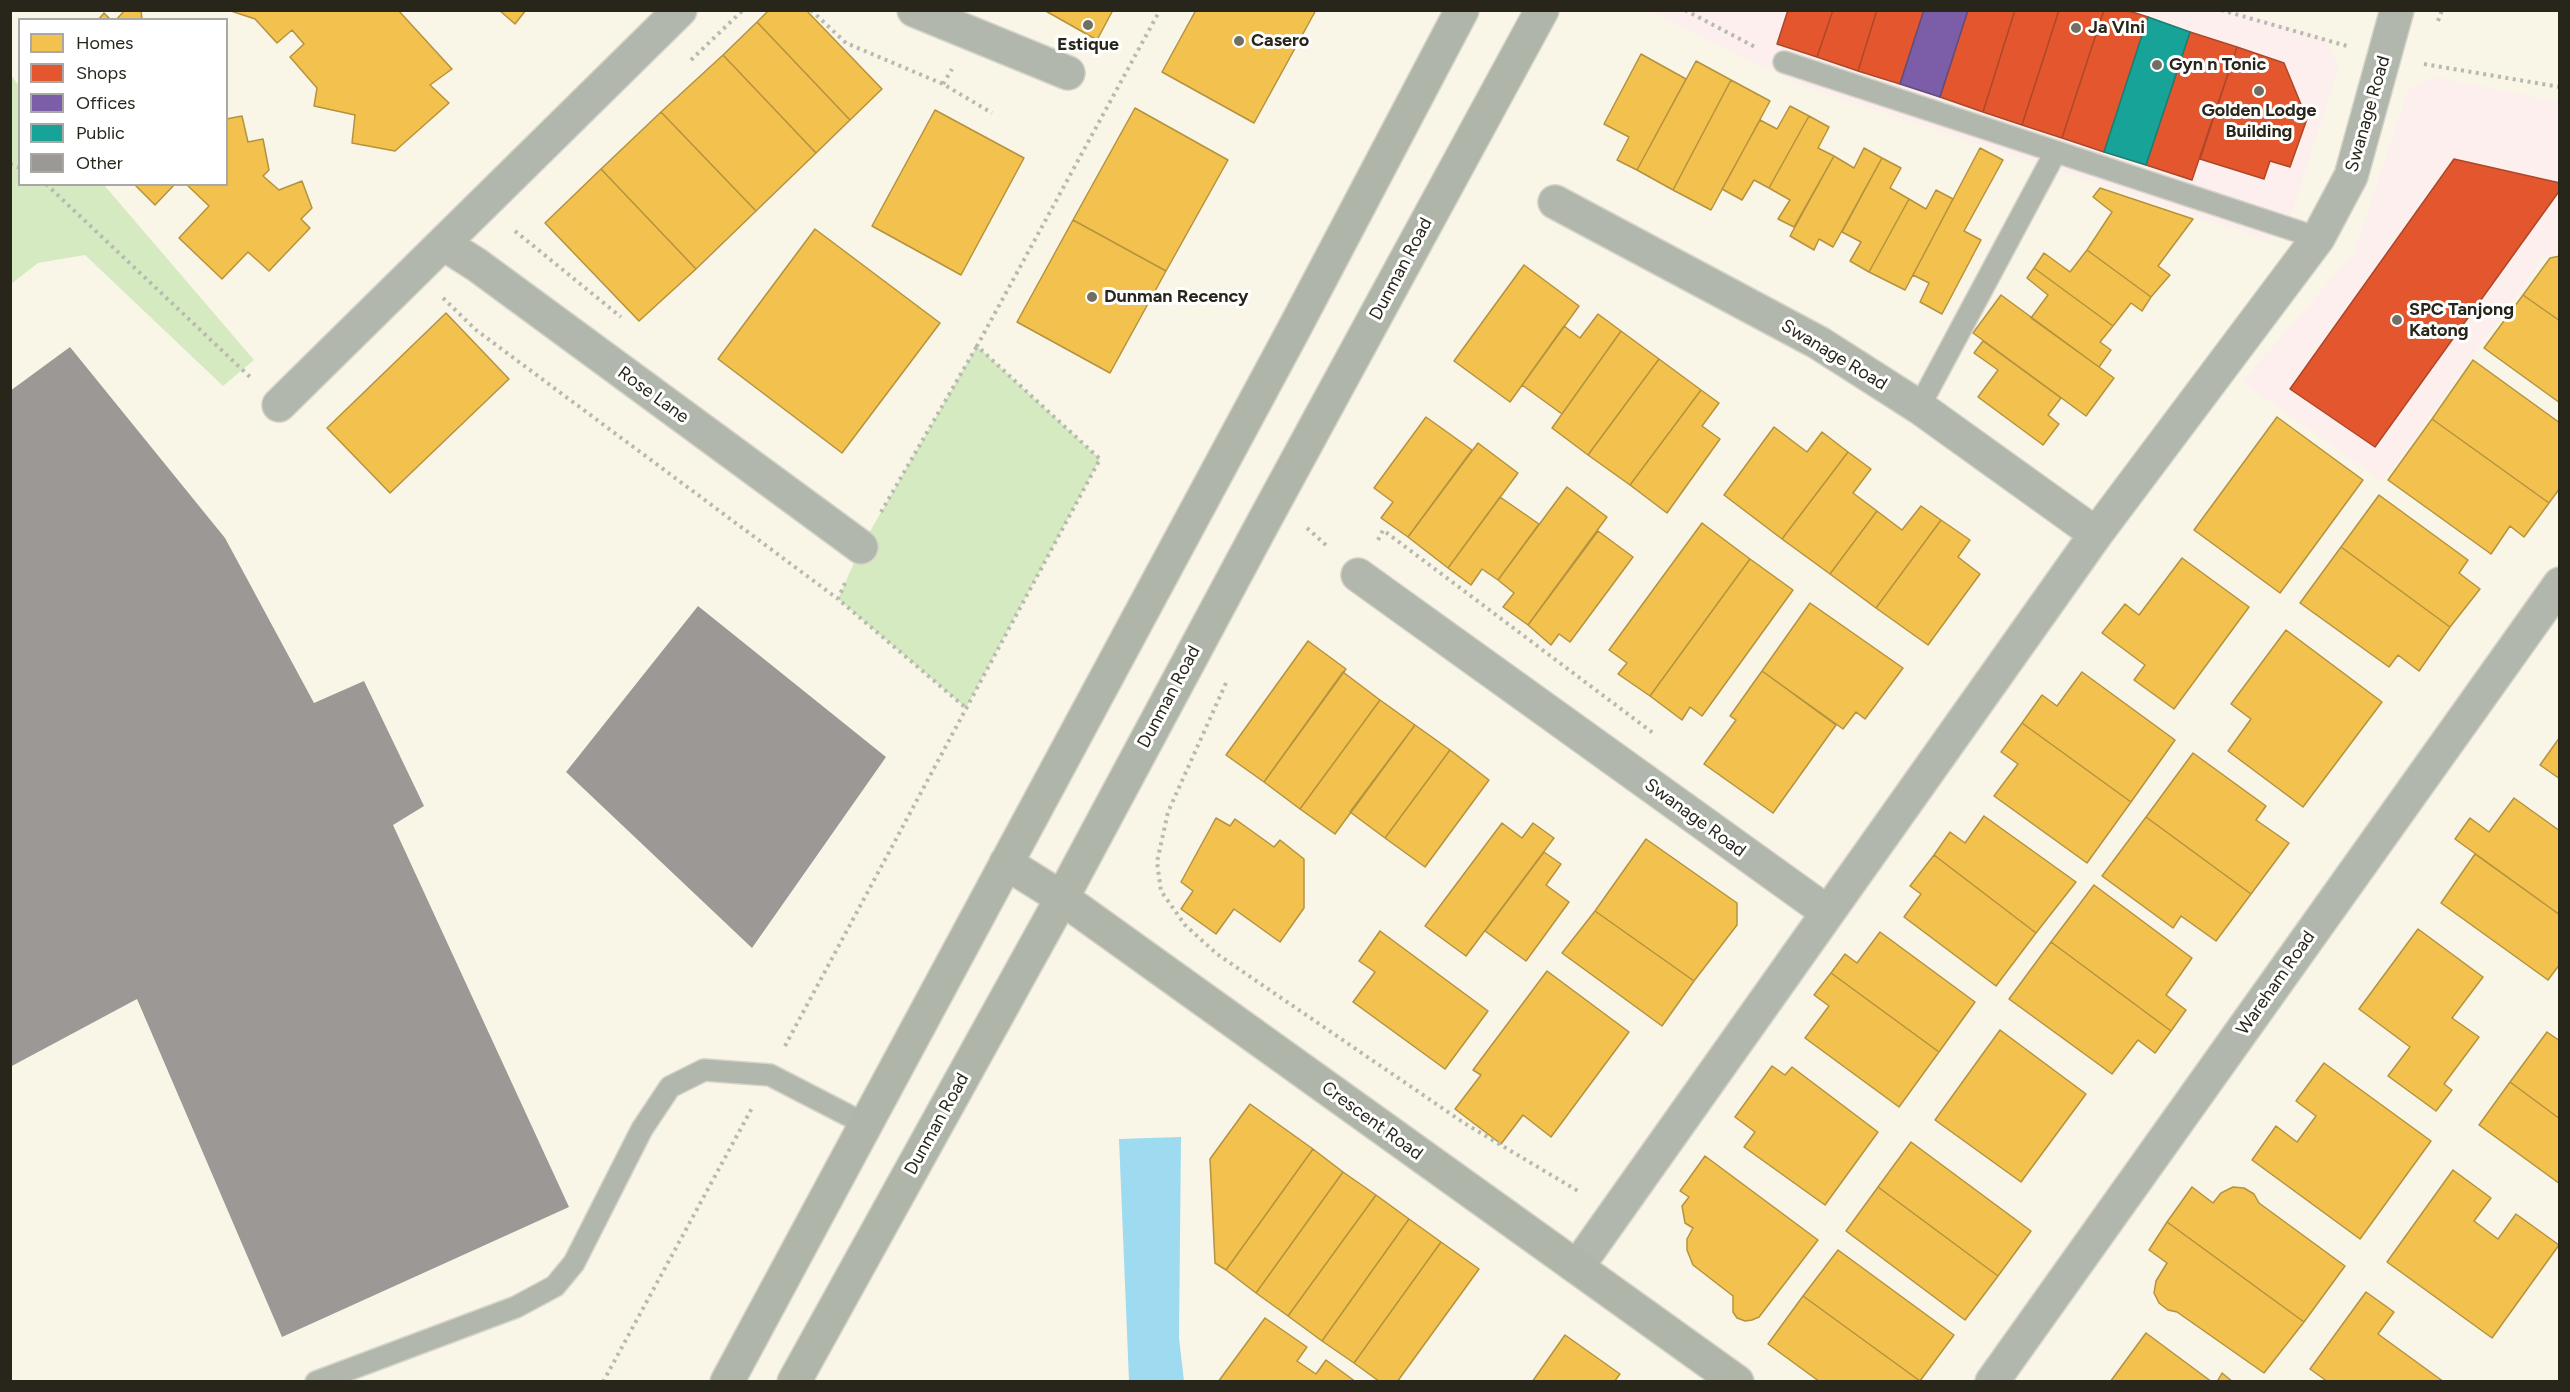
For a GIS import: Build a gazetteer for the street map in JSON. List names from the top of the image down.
{
  "streets": {
    "main road": ["Dunman Road", "Crescent Road"],
    "street": ["Swanage Road", "Rose Lane", "Wareham Road"]
  },
  "crossings": [
    ["Swanage Road", "Crescent Road"],
    ["Dunman Road", "Crescent Road"]
  ],
  "places": [
    "Estique",
    "Ja VIni",
    "Casero",
    "Gyn n Tonic",
    "Golden Lodge Building",
    "Dunman Recency",
    "SPC Tanjong Katong"
  ],
  "legend": [
    "Homes",
    "Shops",
    "Offices",
    "Public",
    "Other"
  ]
}
